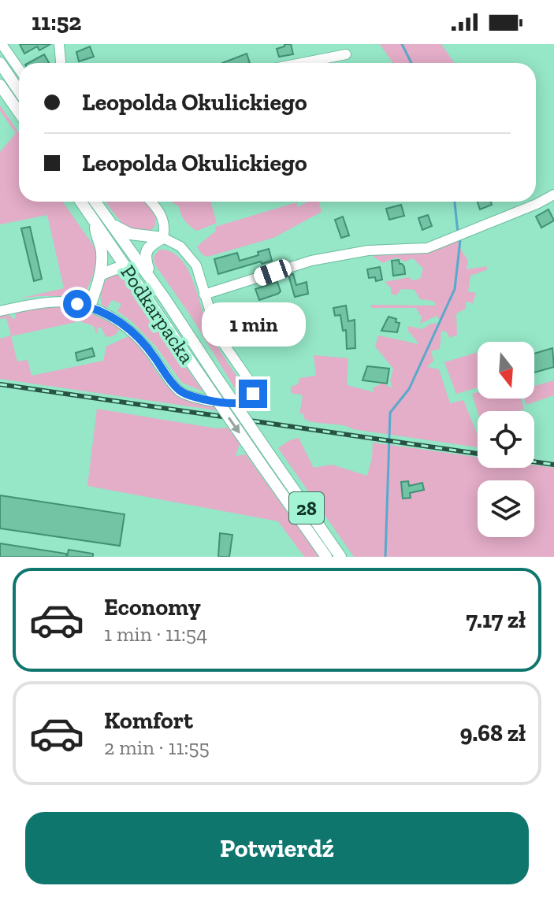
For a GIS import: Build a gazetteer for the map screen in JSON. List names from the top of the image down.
{
  "streets": {
    "main road": ["Podkarpacka", "28"]
  },
  "north": "bottom",
  "page": {
    "status": "11:52",
    "banner": ["Leopolda Okulickiego", "Leopolda Okulickiego"],
    "bubble": "1 min",
    "list": [
      {
        "name": "Economy",
        "note": "1 min · 11:54",
        "value": "7.17 zł"
      },
      {
        "name": "Komfort",
        "note": "2 min · 11:55",
        "value": "9.68 zł"
      }
    ],
    "buttons": "Potwierdź"
  }
}
